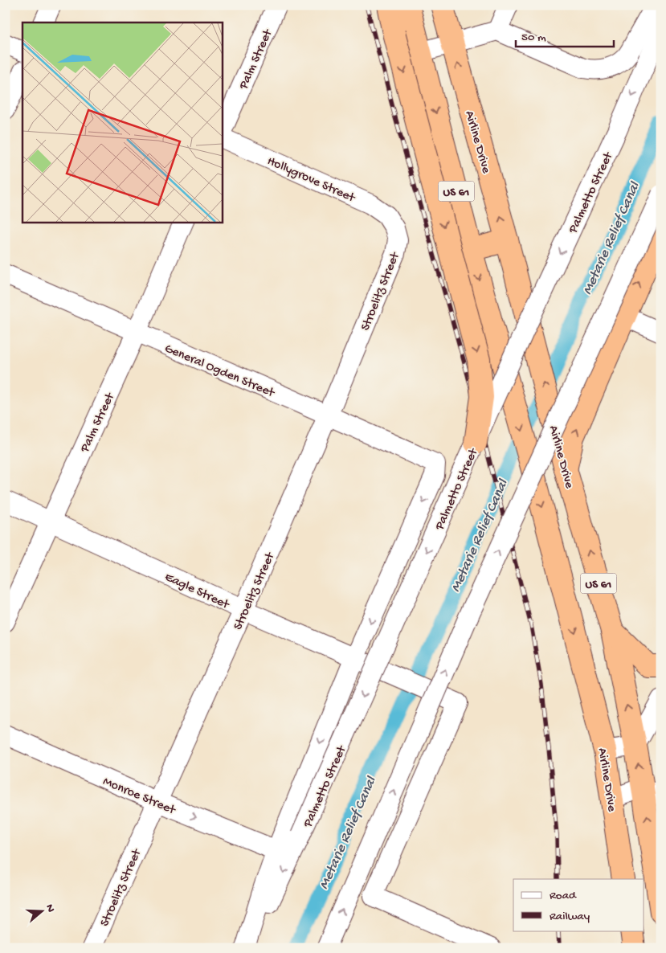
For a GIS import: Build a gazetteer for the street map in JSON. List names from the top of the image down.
{
  "streets": {
    "highway": ["Airline Drive", "US 61"],
    "street": [
      "Palm Street",
      "Hollygrove Street",
      "Palmetto Street",
      "Stroelitz Street",
      "General Ogden Street",
      "Eagle Street",
      "Monroe Street"
    ]
  },
  "crossings": [
    ["Palm Street", "General Ogden Street"],
    ["Palm Street", "Eagle Street"],
    ["Hollygrove Street", "Stroelitz Street"],
    ["Palmetto Street", "General Ogden Street"],
    ["Palmetto Street", "Eagle Street"],
    ["Palmetto Street", "Monroe Street"],
    ["Stroelitz Street", "General Ogden Street"],
    ["Stroelitz Street", "Eagle Street"],
    ["Stroelitz Street", "Monroe Street"]
  ],
  "one_way": ["Monroe Street"],
  "water": ["Metarie Relief Canal"],
  "legend": ["Road", "Railway"],
  "scale_bar": "50 m",
  "north": "right"
}
